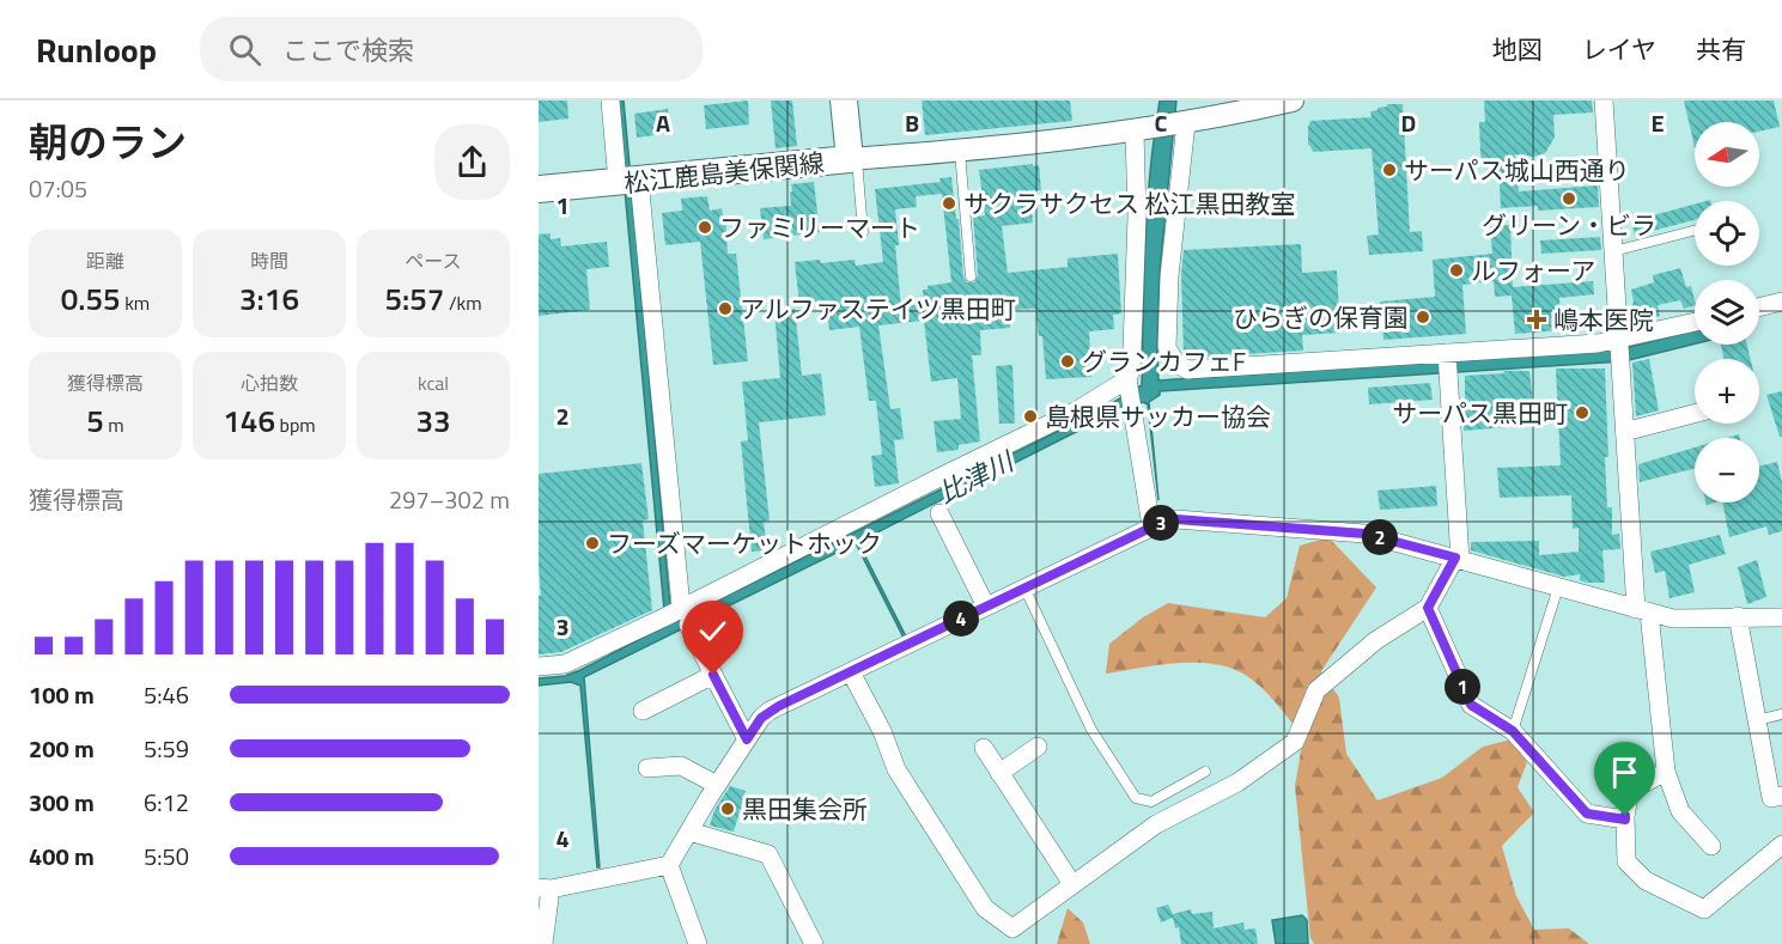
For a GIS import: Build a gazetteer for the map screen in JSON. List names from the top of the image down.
{
  "streets": {
    "main road": ["松江鹿島美保関線"]
  },
  "water": ["比津川"],
  "places": {
    "other": [
      "サーパス城山西通り",
      "グリーン・ビラ",
      "サクラサクセス 松江黒田教室",
      "ファミリーマート",
      "ルフォーア",
      "アルファステイツ黒田町",
      "ひらぎの保育園",
      "グランカフェF",
      "サーパス黒田町",
      "島根県サッカー協会",
      "フーズマーケットホック",
      "黒田集会所"
    ],
    "health": ["嶋本医院"]
  },
  "north": "left",
  "page": {
    "header": "Runloop",
    "search": "ここで検索",
    "nav": ["地図", "レイヤ", "共有"],
    "heading": ["朝のラン", "07:05"],
    "map_buttons": ["+", "−"],
    "stats": [
      ["距離", "0.55 km"],
      ["時間", "3:16"],
      ["ペース", "5:57 /km"],
      ["獲得標高", "5 m"],
      ["心拍数", "146 bpm"],
      ["kcal", "33"]
    ],
    "chart": ["獲得標高", "297–302 m"],
    "pins": [
      "3",
      "2",
      "4",
      "1"
    ],
    "list": [
      {
        "name": "100 m",
        "note": "5:46"
      },
      {
        "name": "200 m",
        "note": "5:59"
      },
      {
        "name": "300 m",
        "note": "6:12"
      },
      {
        "name": "400 m",
        "note": "5:50"
      }
    ]
  },
  "grid": {
    "columns": [
      "A",
      "B",
      "C",
      "D",
      "E"
    ],
    "rows": [
      "1",
      "2",
      "3",
      "4"
    ]
  }
}
